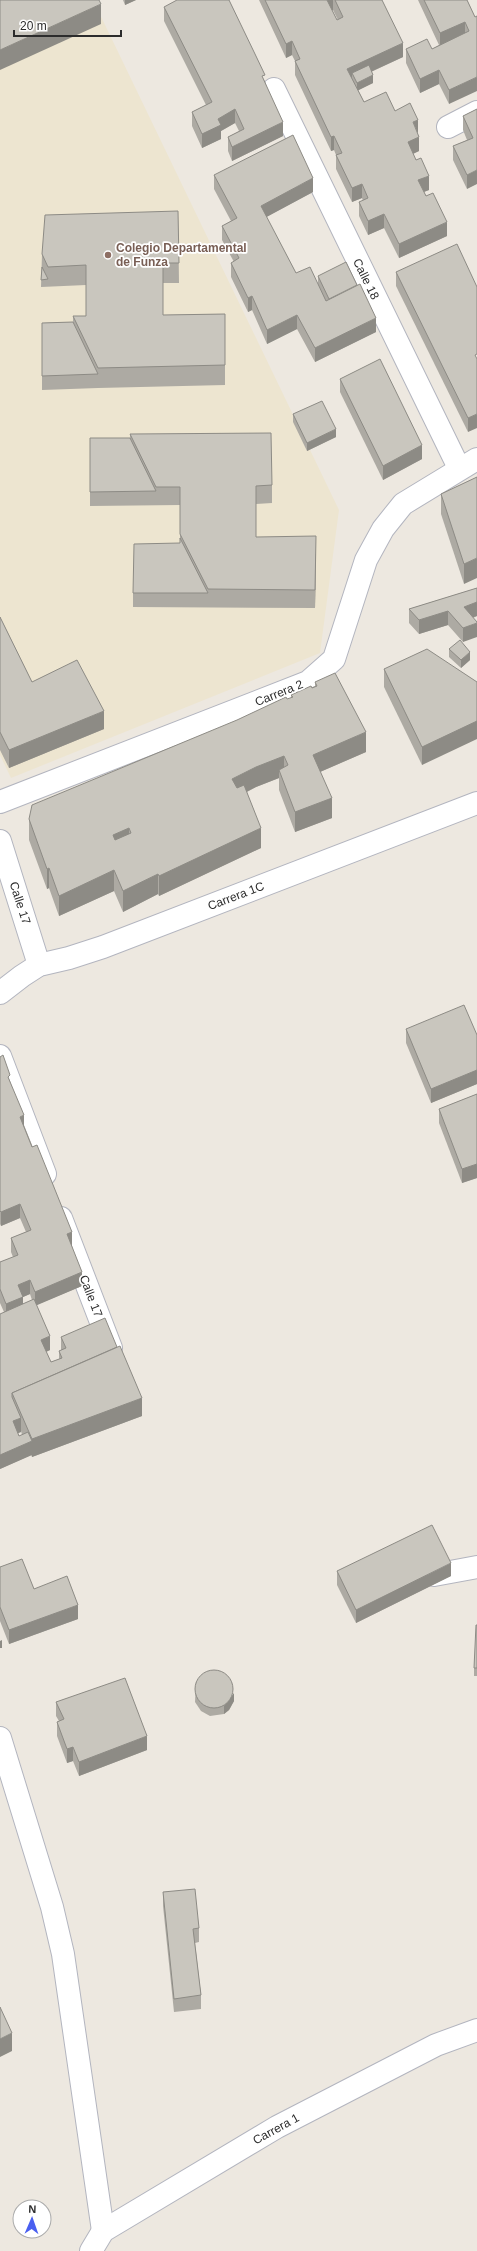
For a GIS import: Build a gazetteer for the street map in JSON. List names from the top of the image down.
{
  "streets": {
    "street": [
      "Calle 18",
      "Carrera 2",
      "Carrera 1C",
      "Calle 17",
      "Carrera 1"
    ]
  },
  "crossings": [
    ["Calle 18", "Carrera 2"],
    ["Carrera 1C", "Calle 17"]
  ],
  "places": ["Colegio Departamental de Funza"],
  "scale_bar": "20 m",
  "north": "top"
}
